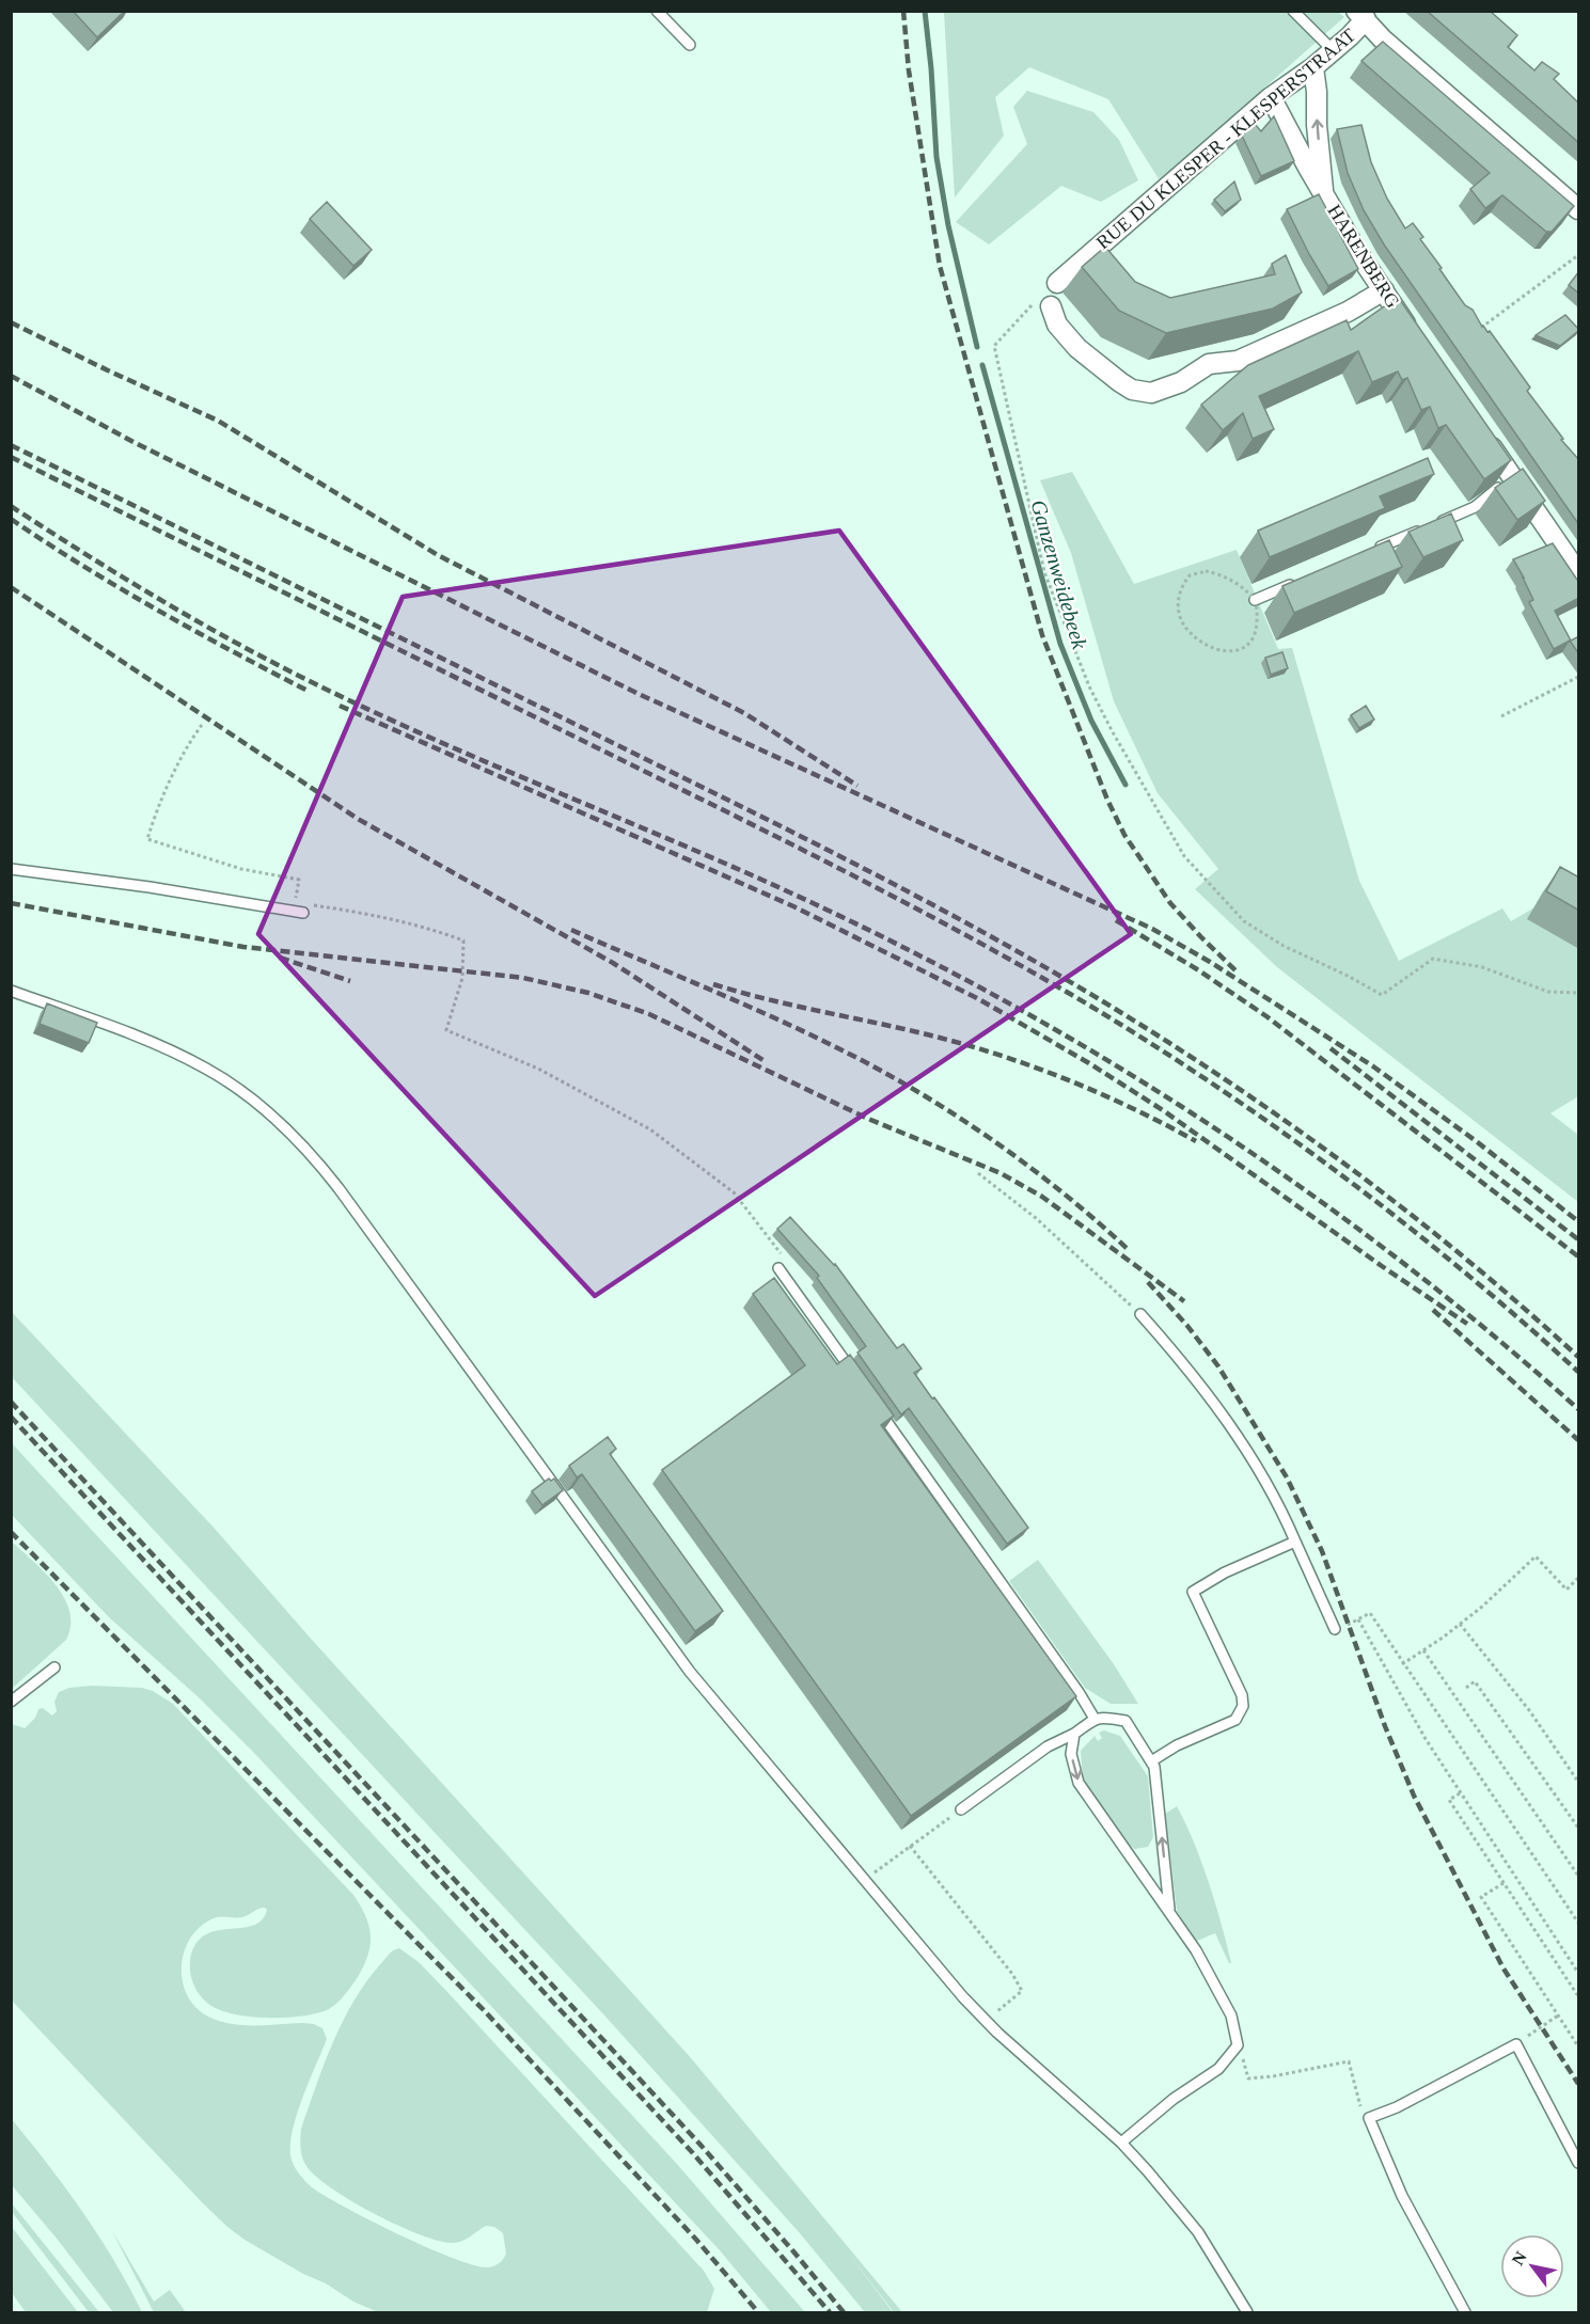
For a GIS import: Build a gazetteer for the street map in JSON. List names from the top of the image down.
{
  "streets": {
    "street": ["RUE DU KLESPER - KLESPERSTRAAT", "HARENBERG"]
  },
  "crossings": [
    ["RUE DU KLESPER - KLESPERSTRAAT", "HARENBERG"]
  ],
  "water": ["Ganzenweidebeek"],
  "north": "top left"
}
